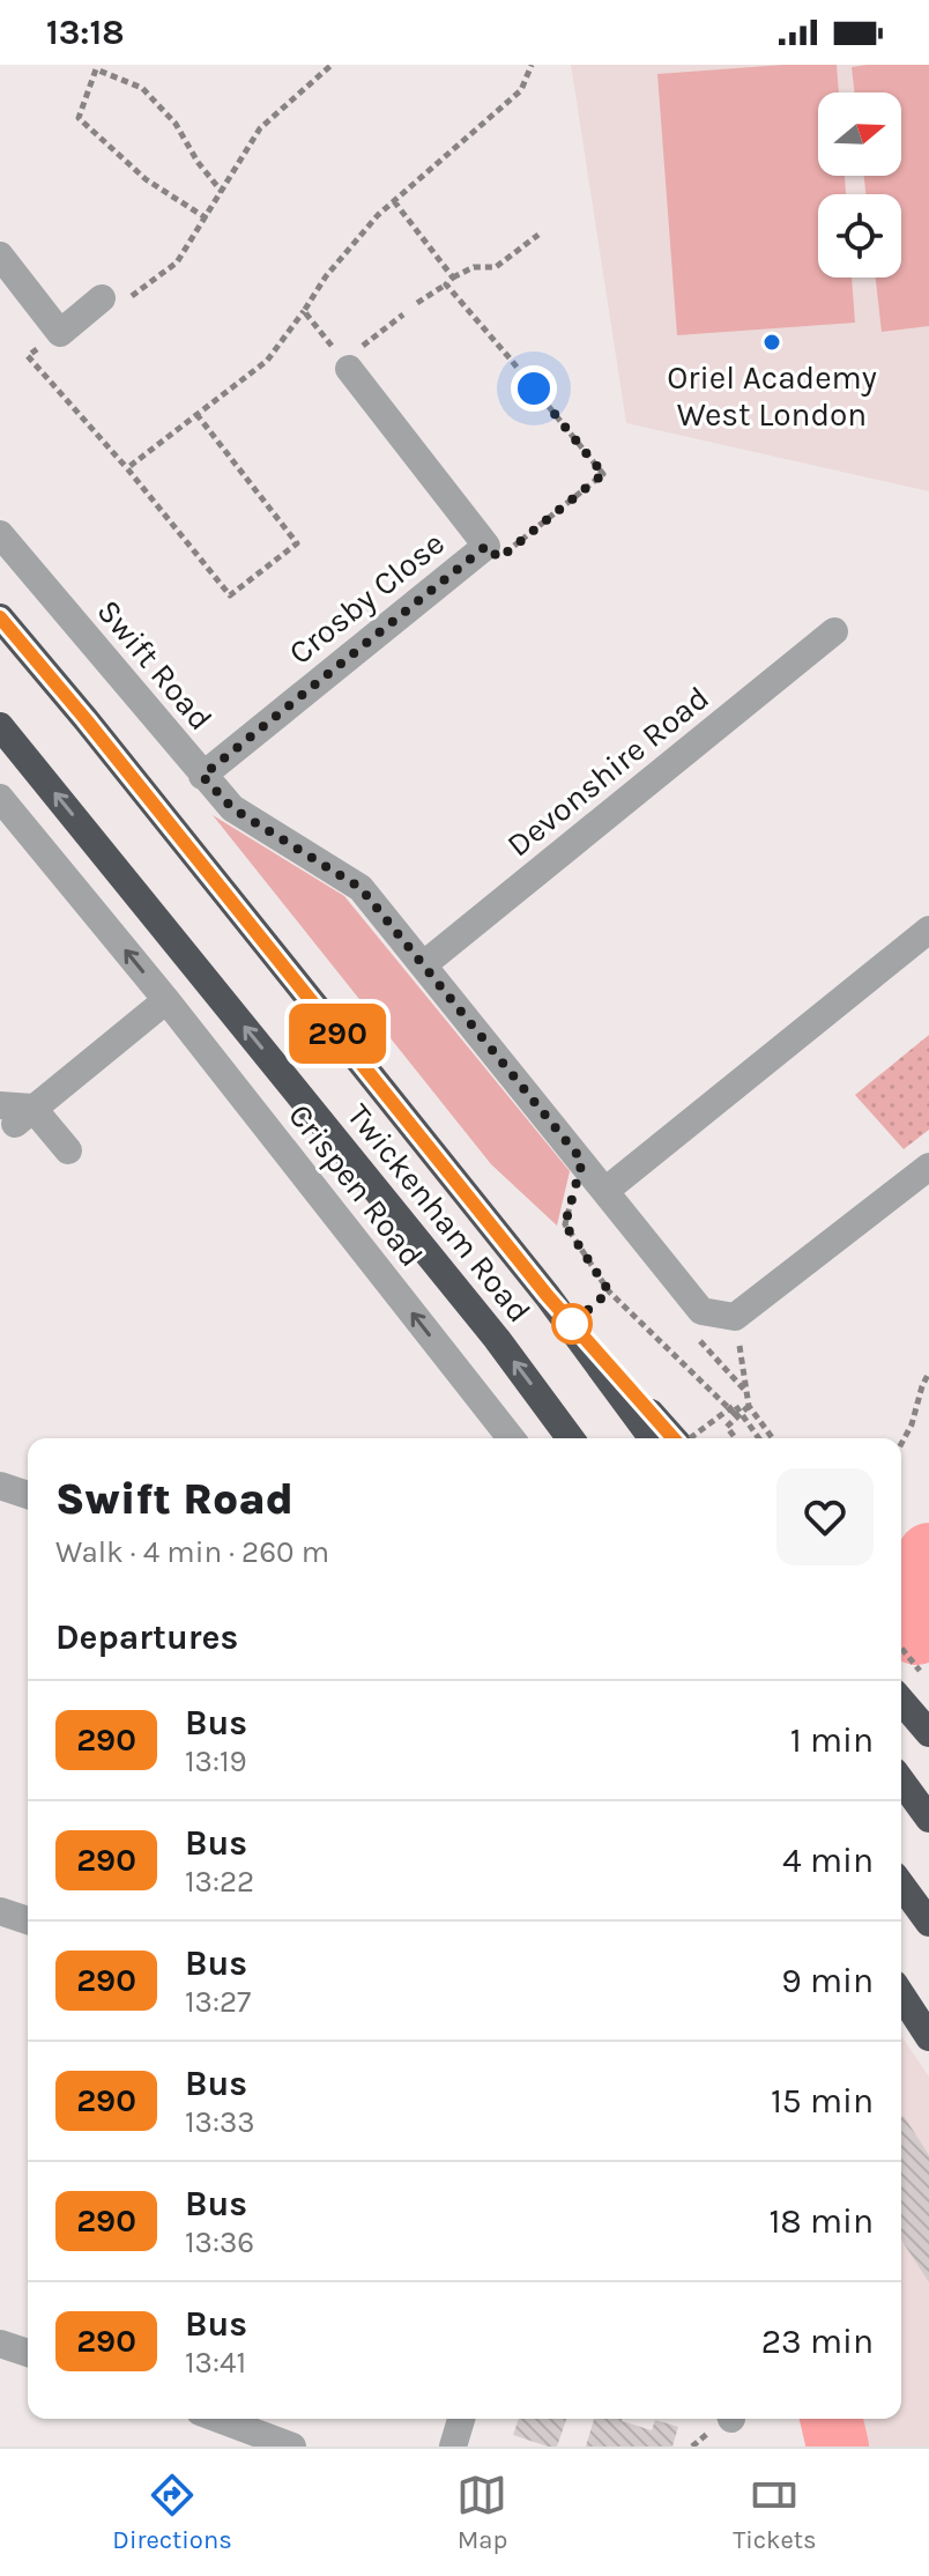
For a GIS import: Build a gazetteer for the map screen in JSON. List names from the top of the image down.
{
  "streets": {
    "highway": ["Twickenham Road"],
    "street": [
      "Crosby Close",
      "Swift Road",
      "Devonshire Road",
      "Crispen Road"
    ]
  },
  "crossings": [
    ["Crosby Close", "Swift Road"],
    ["Swift Road", "Devonshire Road"]
  ],
  "one_way": ["Crispen Road"],
  "places": ["Oriel Academy West London"],
  "lines": ["bus line 290"],
  "north": "right",
  "page": {
    "status": "13:18",
    "on_map": "290",
    "heading": [
      ["Swift Road", "Walk · 4 min · 260 m"],
      "Departures"
    ],
    "list": [
      {
        "mark": "290",
        "name": "Bus",
        "note": "13:19",
        "value": "1 min"
      },
      {
        "mark": "290",
        "name": "Bus",
        "note": "13:22",
        "value": "4 min"
      },
      {
        "mark": "290",
        "name": "Bus",
        "note": "13:27",
        "value": "9 min"
      },
      {
        "mark": "290",
        "name": "Bus",
        "note": "13:33",
        "value": "15 min"
      },
      {
        "mark": "290",
        "name": "Bus",
        "note": "13:36",
        "value": "18 min"
      },
      {
        "mark": "290",
        "name": "Bus",
        "note": "13:41",
        "value": "23 min"
      }
    ],
    "tabs": ["Directions", "Map", "Tickets"]
  }
}
